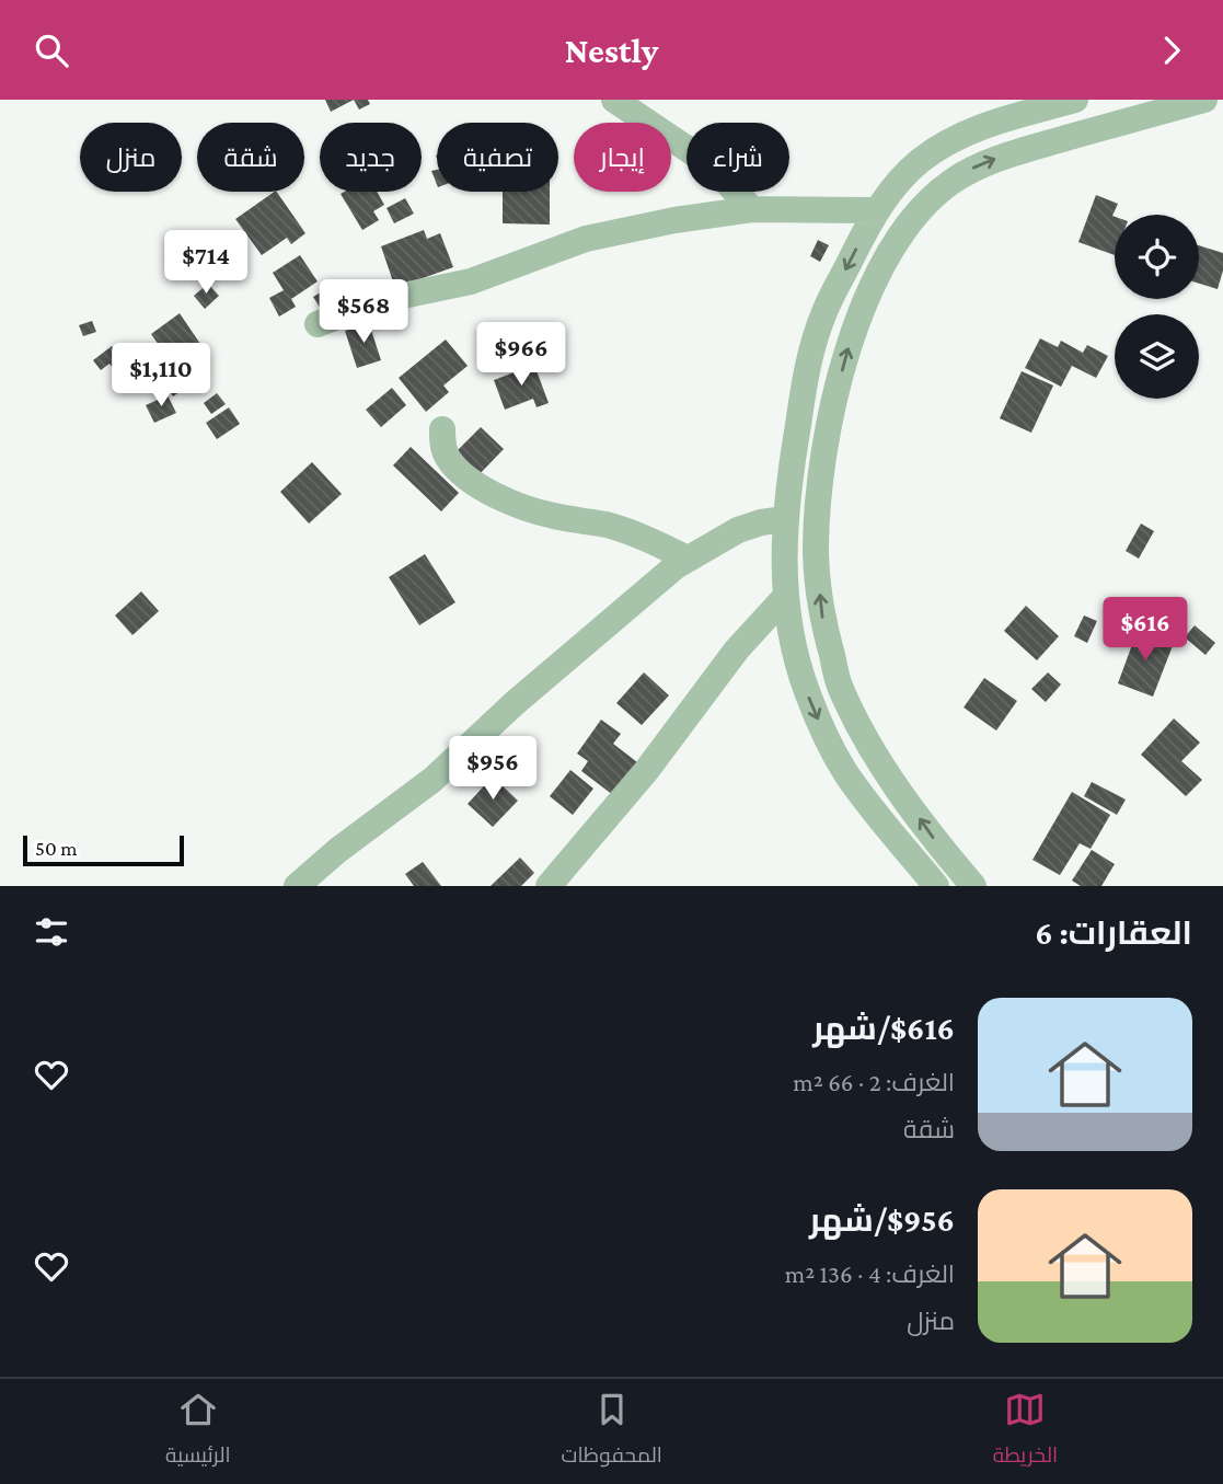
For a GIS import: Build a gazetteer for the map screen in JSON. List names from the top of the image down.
{
  "scale_bar": "50 m",
  "page": {
    "header": "Nestly",
    "chip": [
      "شراء",
      "إيجار",
      "تصفية",
      "جديد",
      "شقة",
      "منزل"
    ],
    "price": [
      "$714",
      "$568",
      "$966",
      "$1,110",
      "$616",
      "$956"
    ],
    "scale": "50 m",
    "heading": "العقارات: 6",
    "list": [
      {
        "name": "$616/شهر",
        "note": "الغرف: 2 · 66 m² · شقة"
      },
      {
        "name": "$956/شهر",
        "note": "الغرف: 4 · 136 m² · منزل"
      }
    ],
    "tabs": ["الخريطة", "المحفوظات", "الرئيسية"]
  }
}
